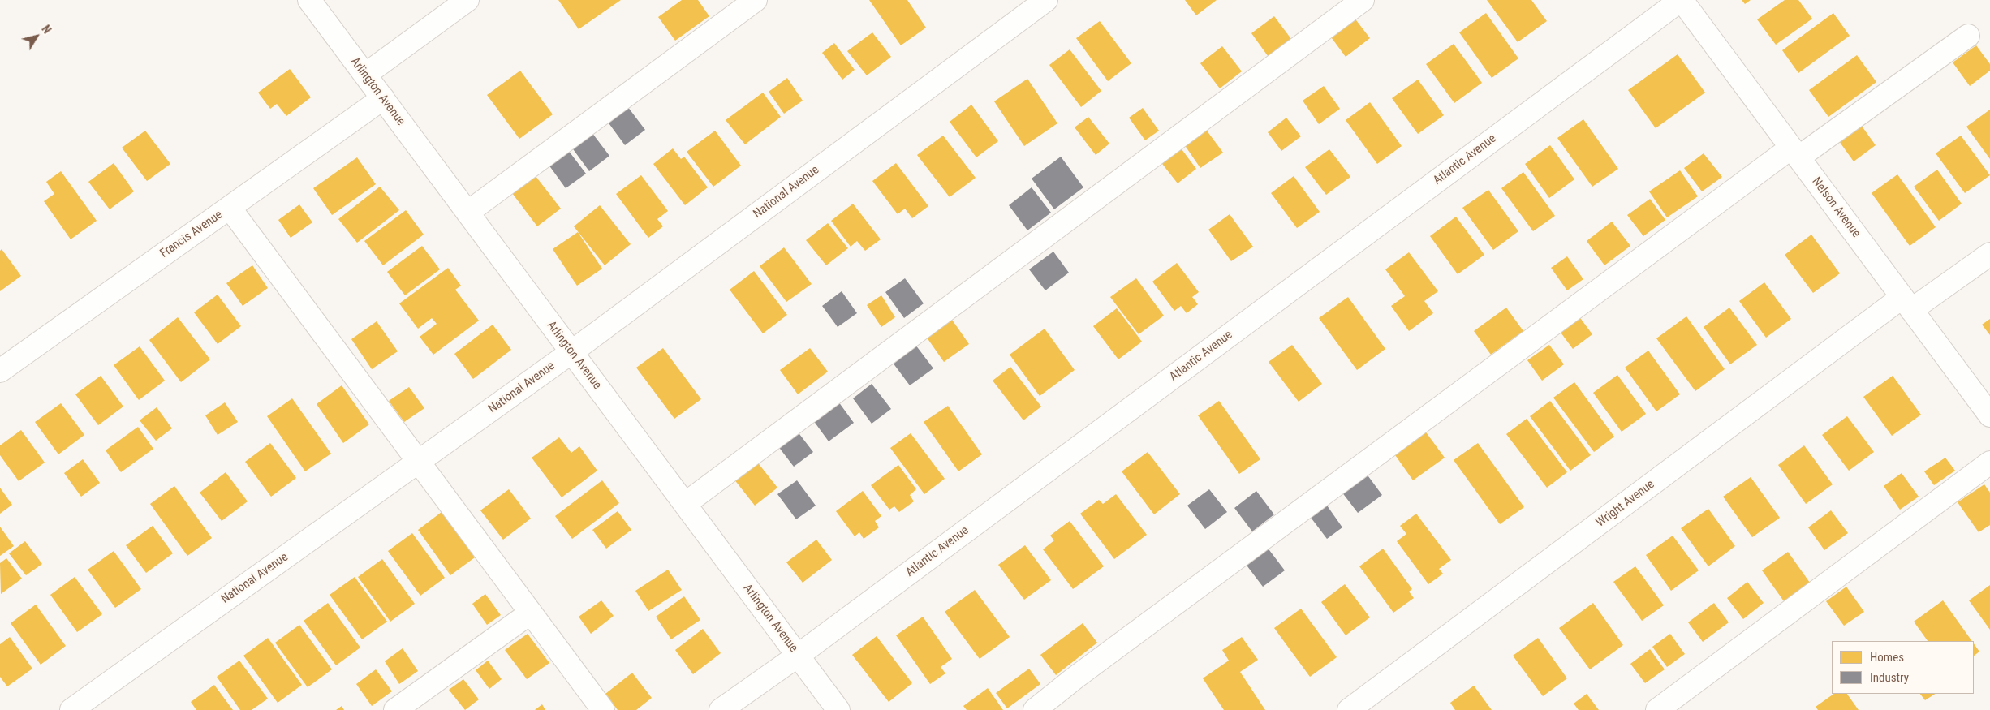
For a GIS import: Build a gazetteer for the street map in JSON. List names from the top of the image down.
{
  "streets": {
    "street": [
      "Arlington Avenue",
      "Atlantic Avenue",
      "National Avenue",
      "Nelson Avenue",
      "Francis Avenue",
      "Wright Avenue"
    ]
  },
  "crossings": [
    ["Arlington Avenue", "Atlantic Avenue"],
    ["Arlington Avenue", "National Avenue"],
    ["Arlington Avenue", "Francis Avenue"],
    ["Atlantic Avenue", "Nelson Avenue"],
    ["Nelson Avenue", "Wright Avenue"]
  ],
  "legend": ["Homes", "Industry"],
  "north": "top right"
}
